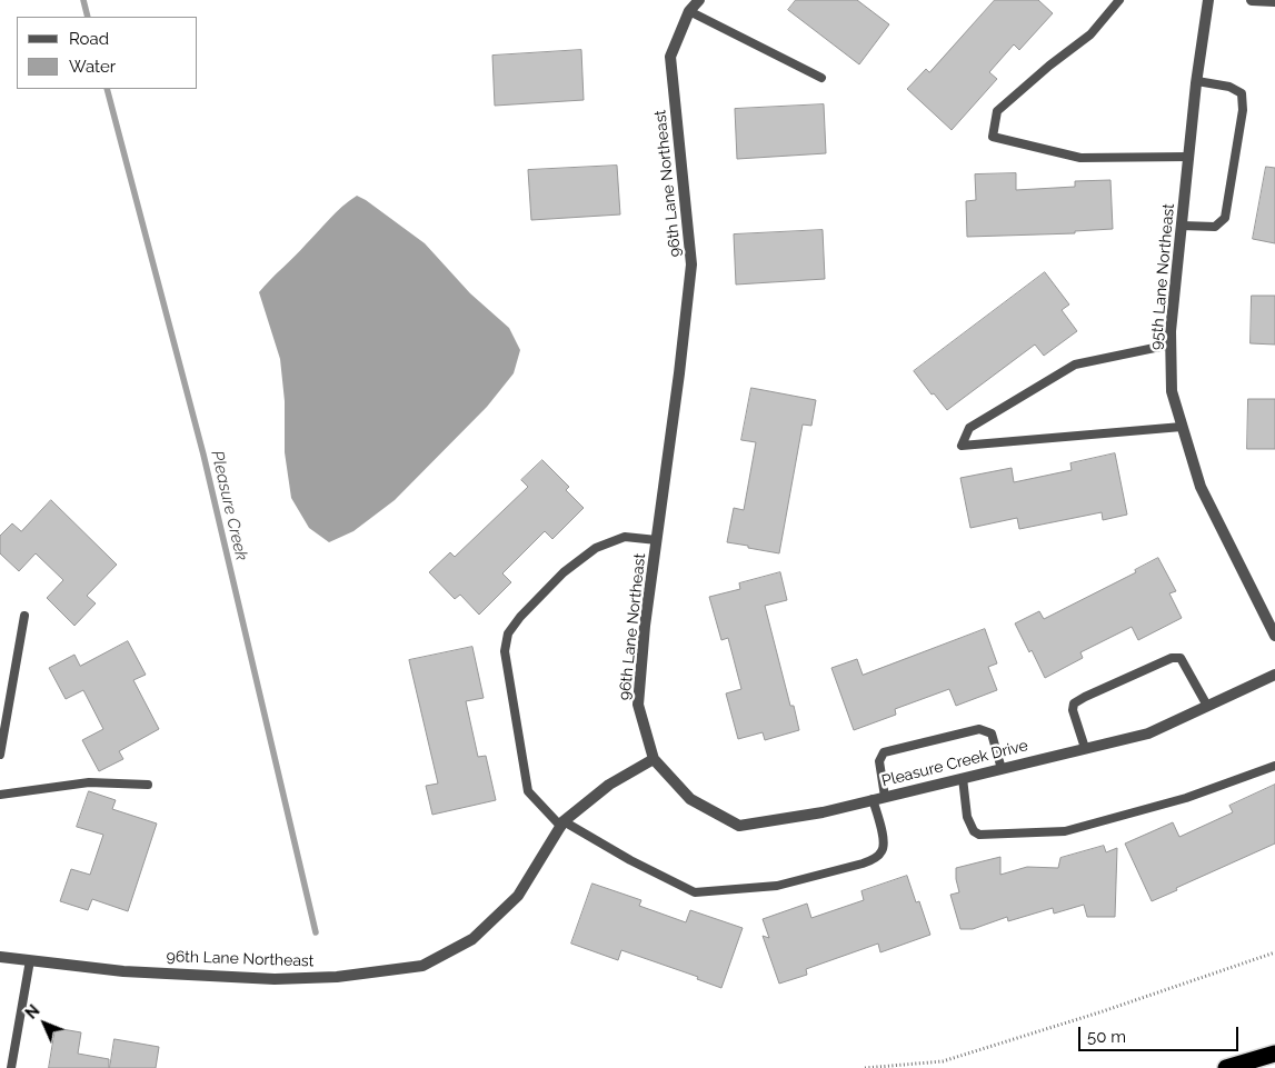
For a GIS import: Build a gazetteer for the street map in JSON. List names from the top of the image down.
{
  "streets": {
    "street": ["96th Lane Northeast", "95th Lane Northeast", "Pleasure Creek Drive"]
  },
  "crossings": [
    ["96th Lane Northeast", "Pleasure Creek Drive"]
  ],
  "water": ["Pleasure Creek"],
  "legend": ["Road", "Water"],
  "scale_bar": "50 m",
  "north": "top left"
}
